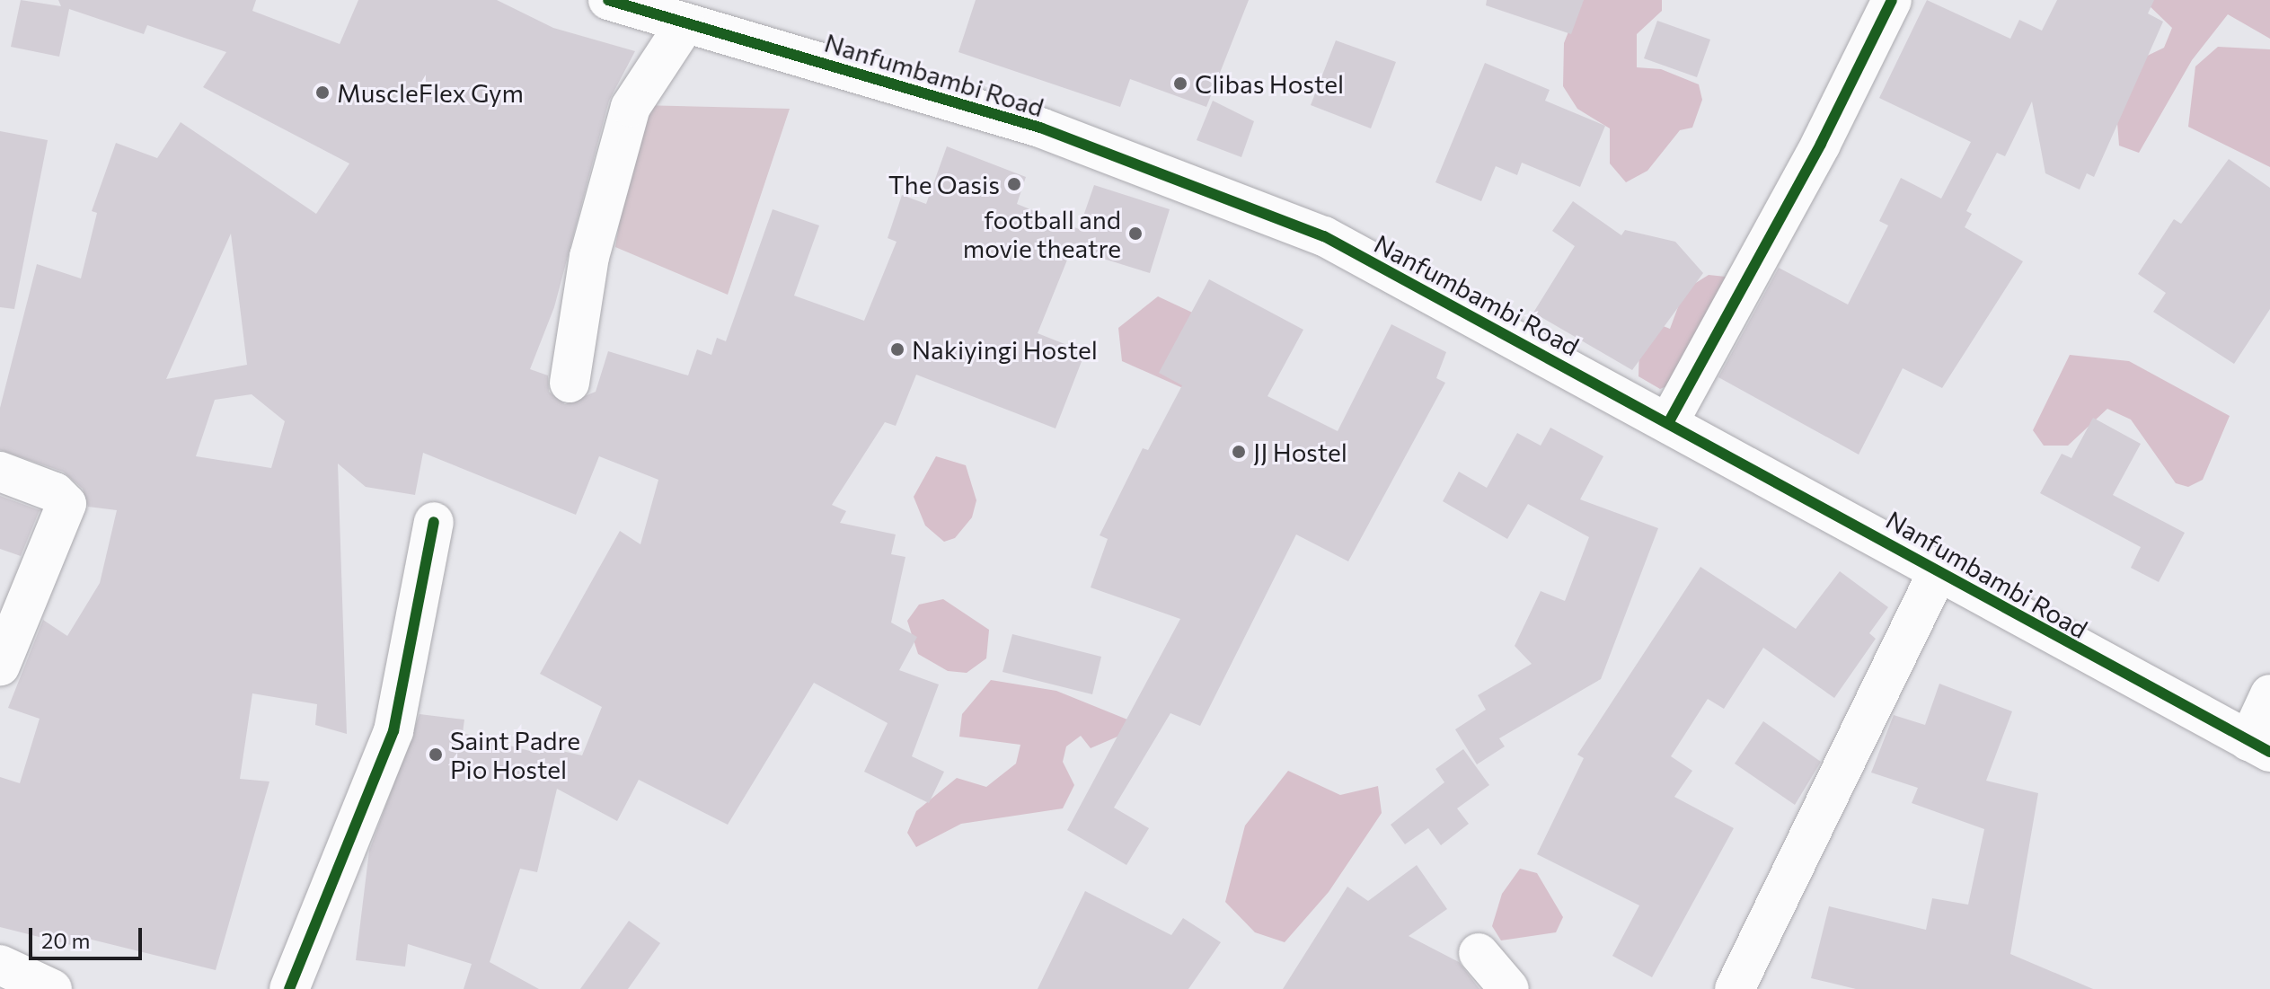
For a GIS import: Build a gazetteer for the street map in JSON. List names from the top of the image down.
{
  "streets": {
    "street": ["Nanfumbambi Road"]
  },
  "places": [
    "Clibas Hostel",
    "MuscleFlex Gym",
    "The Oasis",
    "football and movie theatre",
    "Nakiyingi Hostel",
    "JJ Hostel",
    "Saint Padre Pio Hostel"
  ],
  "scale_bar": "20 m"
}
